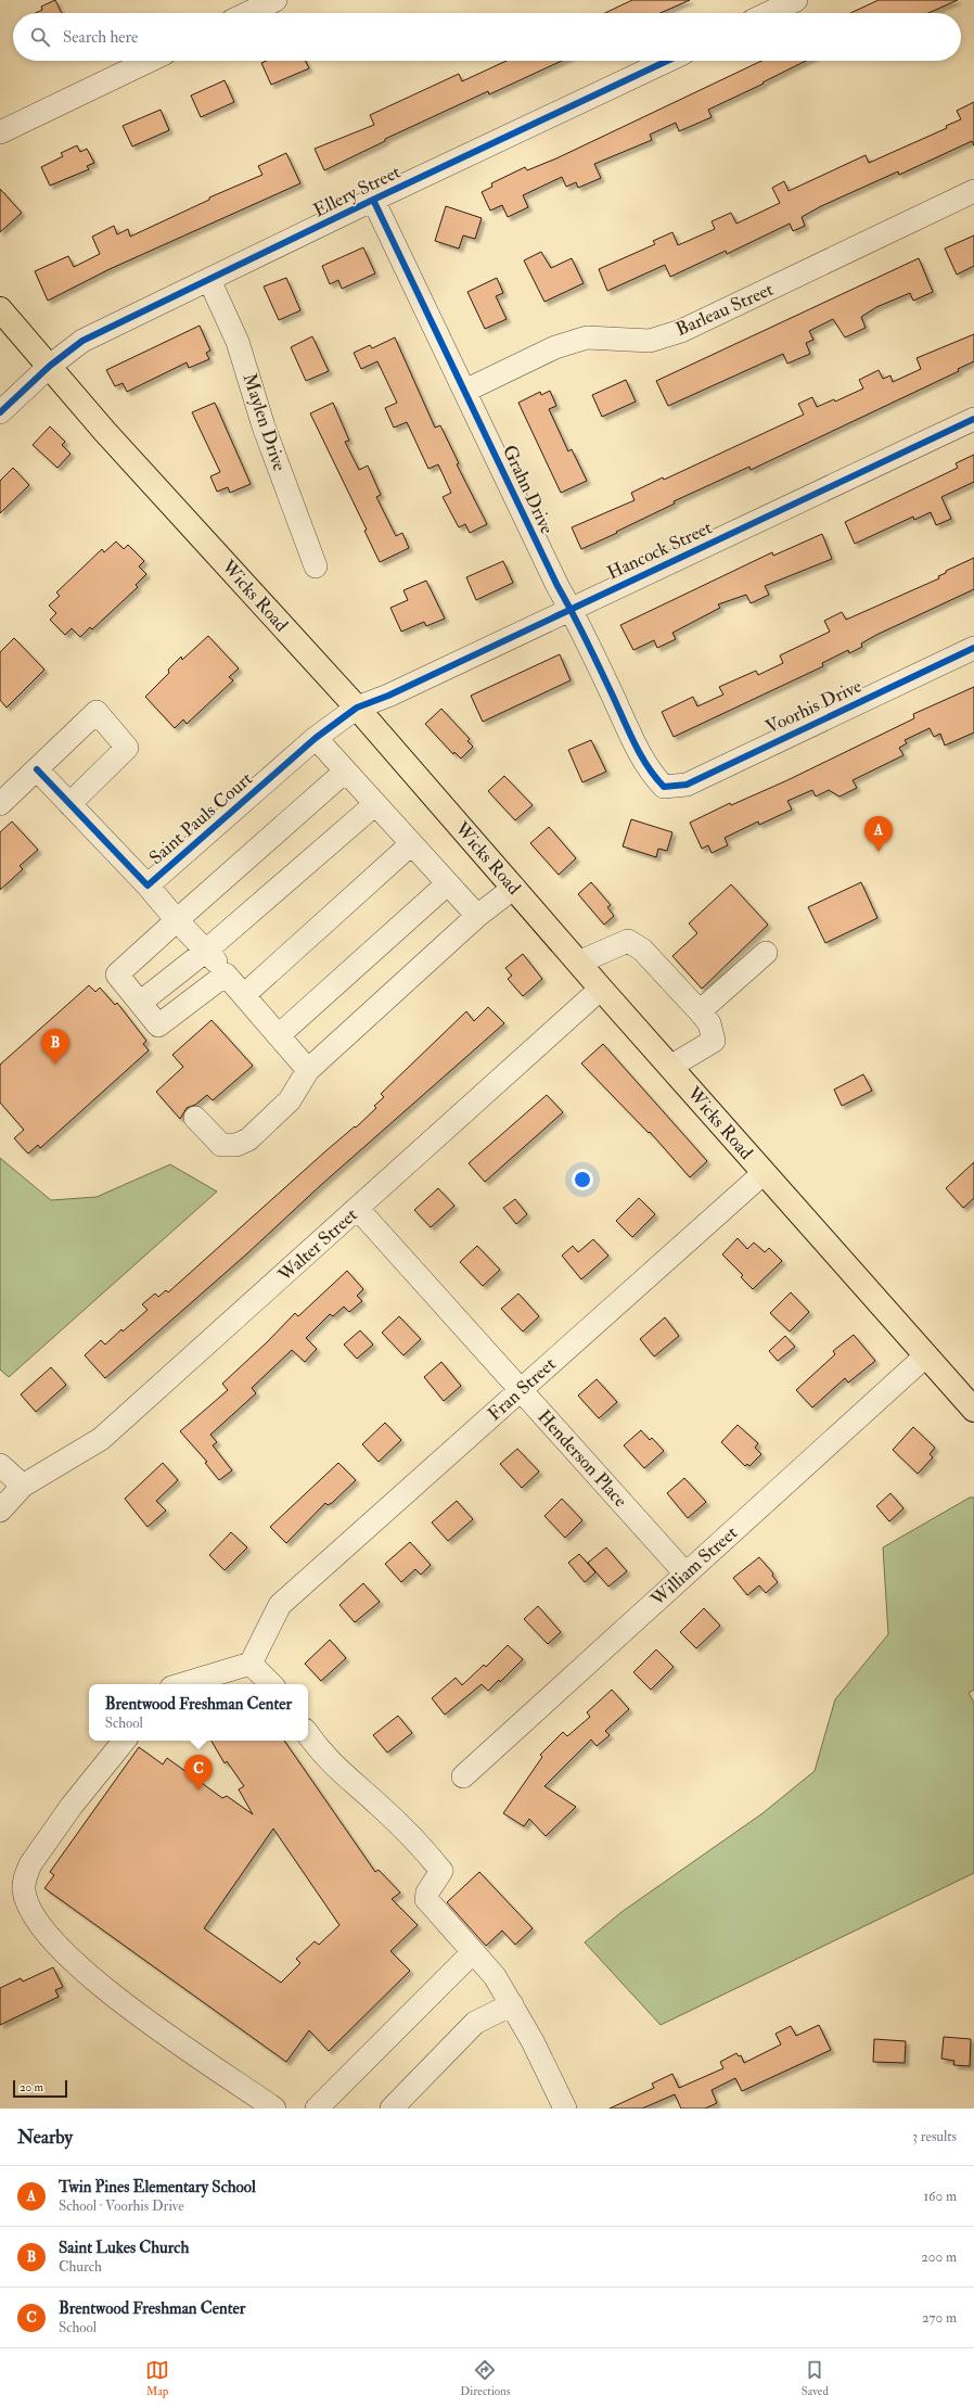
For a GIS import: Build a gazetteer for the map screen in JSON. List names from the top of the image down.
{
  "streets": {
    "main road": ["Wicks Road"],
    "street": [
      "Ellery Street",
      "Barleau Street",
      "Maylen Drive",
      "Grahn Drive",
      "Hancock Street",
      "Voorhis Drive",
      "Saint Pauls Court",
      "Walter Street",
      "Fran Street",
      "Henderson Place",
      "William Street"
    ]
  },
  "crossings": [
    ["Ellery Street", "Maylen Drive"],
    ["Ellery Street", "Grahn Drive"],
    ["Ellery Street", "Wicks Road"],
    ["Barleau Street", "Grahn Drive"],
    ["Grahn Drive", "Hancock Street"],
    ["Grahn Drive", "Voorhis Drive"],
    ["Hancock Street", "Wicks Road"],
    ["Hancock Street", "Saint Pauls Court"],
    ["Wicks Road", "Saint Pauls Court"],
    ["Wicks Road", "Walter Street"],
    ["Wicks Road", "Fran Street"],
    ["Wicks Road", "William Street"],
    ["Walter Street", "Henderson Place"],
    ["Fran Street", "Henderson Place"],
    ["Henderson Place", "William Street"]
  ],
  "scale_bar": "20 m",
  "page": {
    "search": "Search here",
    "pins": ["A", "B", "C"],
    "popup": ["Brentwood Freshman Center", "School"],
    "scale": "20 m",
    "heading": ["Nearby", "3 results"],
    "list": [
      {
        "mark": "A",
        "name": "Twin Pines Elementary School",
        "note": "School · Voorhis Drive",
        "value": "160 m"
      },
      {
        "mark": "B",
        "name": "Saint Lukes Church",
        "note": "Church",
        "value": "200 m"
      },
      {
        "mark": "C",
        "name": "Brentwood Freshman Center",
        "note": "School",
        "value": "270 m"
      }
    ],
    "nav": ["Map", "Directions", "Saved"]
  }
}
